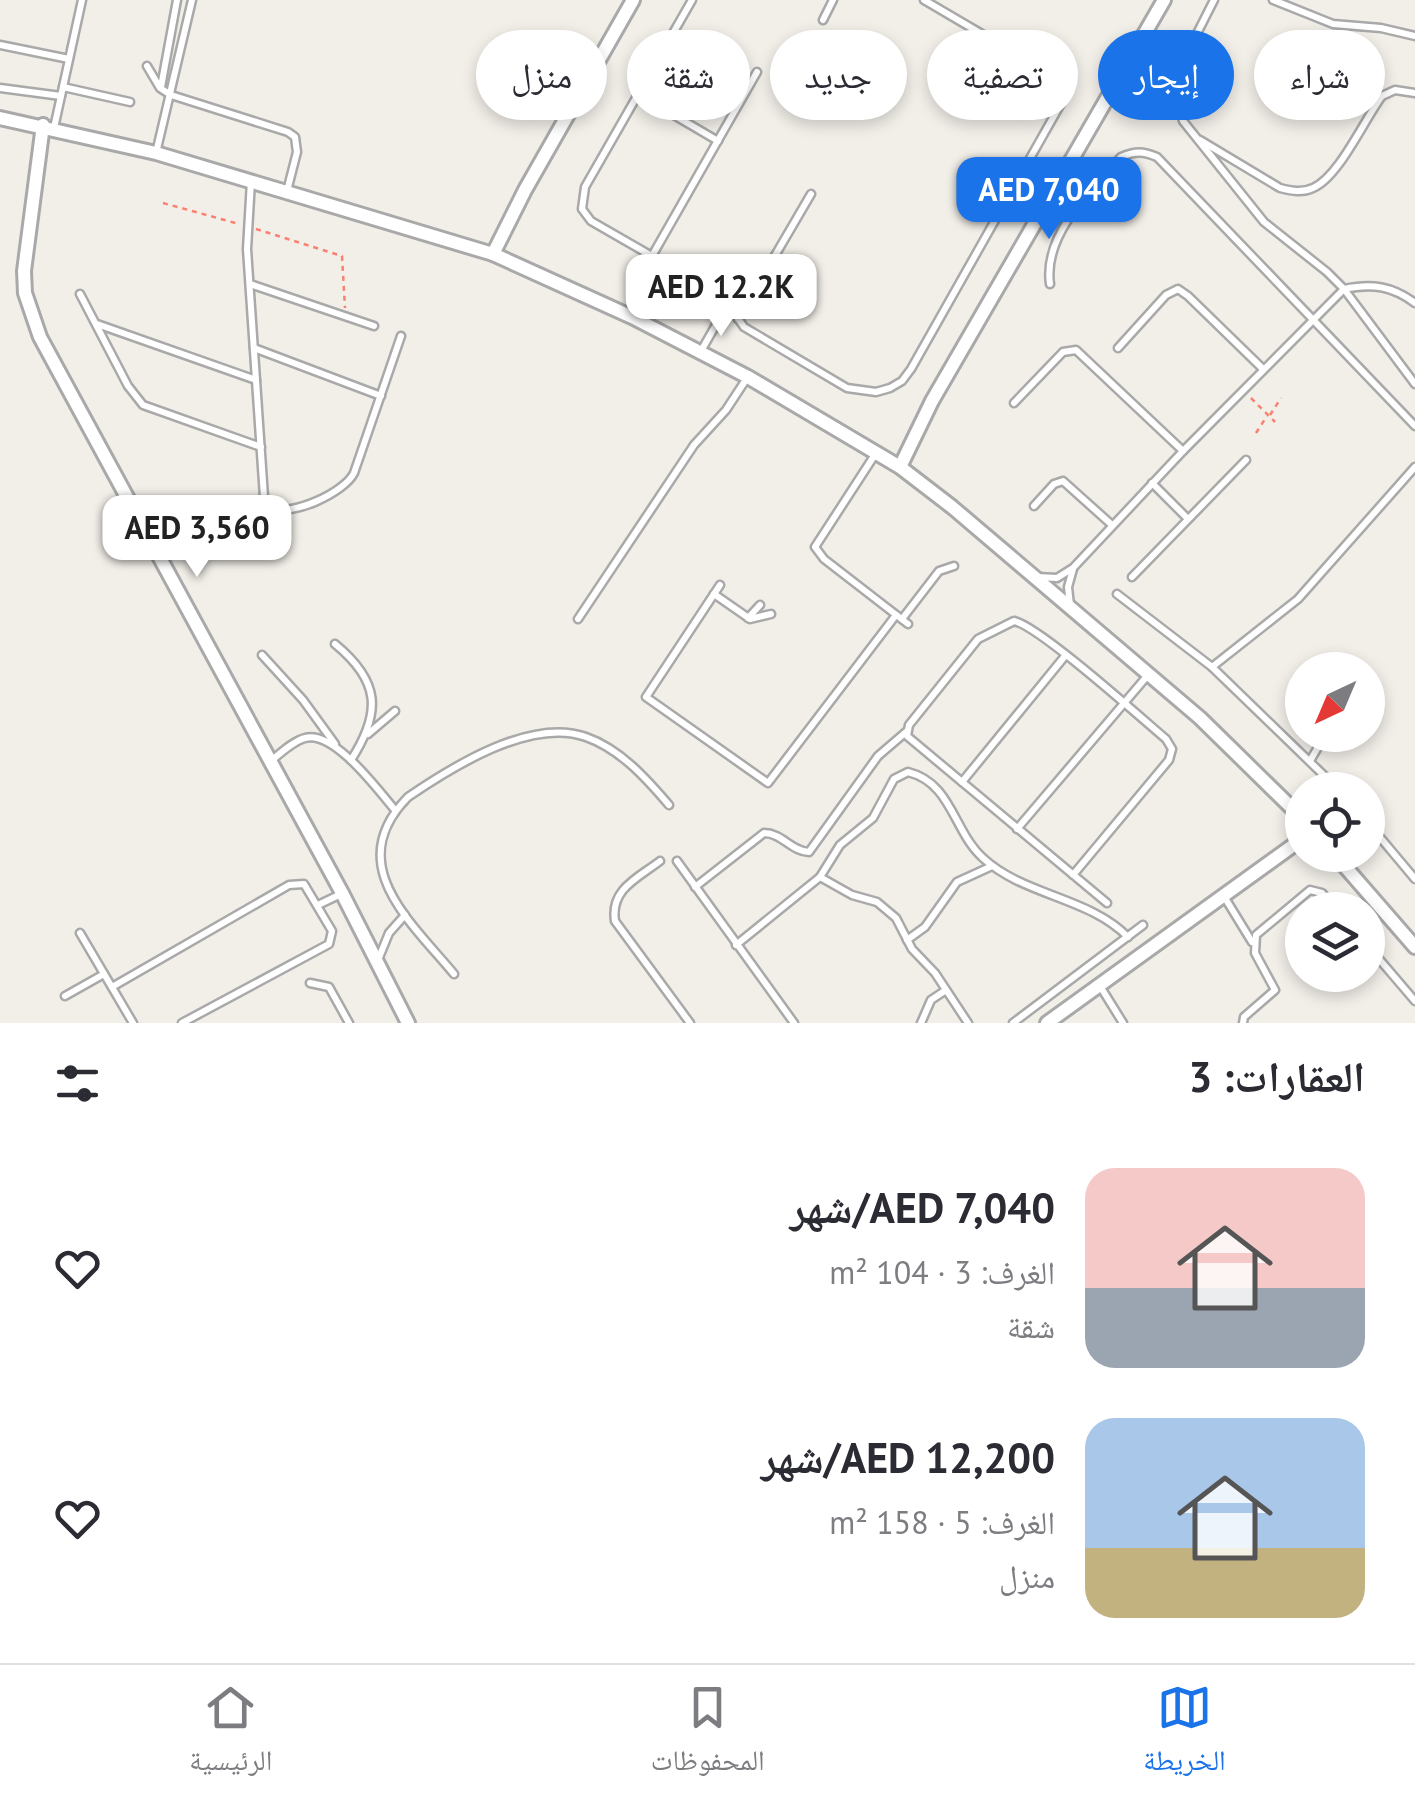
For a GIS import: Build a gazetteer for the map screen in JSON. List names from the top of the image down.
{
  "north": "bottom left",
  "page": {
    "chip": [
      "شراء",
      "إيجار",
      "تصفية",
      "جديد",
      "شقة",
      "منزل"
    ],
    "price": ["AED 7,040", "AED 12.2K", "AED 3,560"],
    "heading": "العقارات: 3",
    "list": [
      {
        "name": "AED 7,040/شهر",
        "note": "الغرف: 3 · 104 m² · شقة"
      },
      {
        "name": "AED 12,200/شهر",
        "note": "الغرف: 5 · 158 m² · منزل"
      }
    ],
    "tabs": ["الخريطة", "المحفوظات", "الرئيسية"]
  }
}
